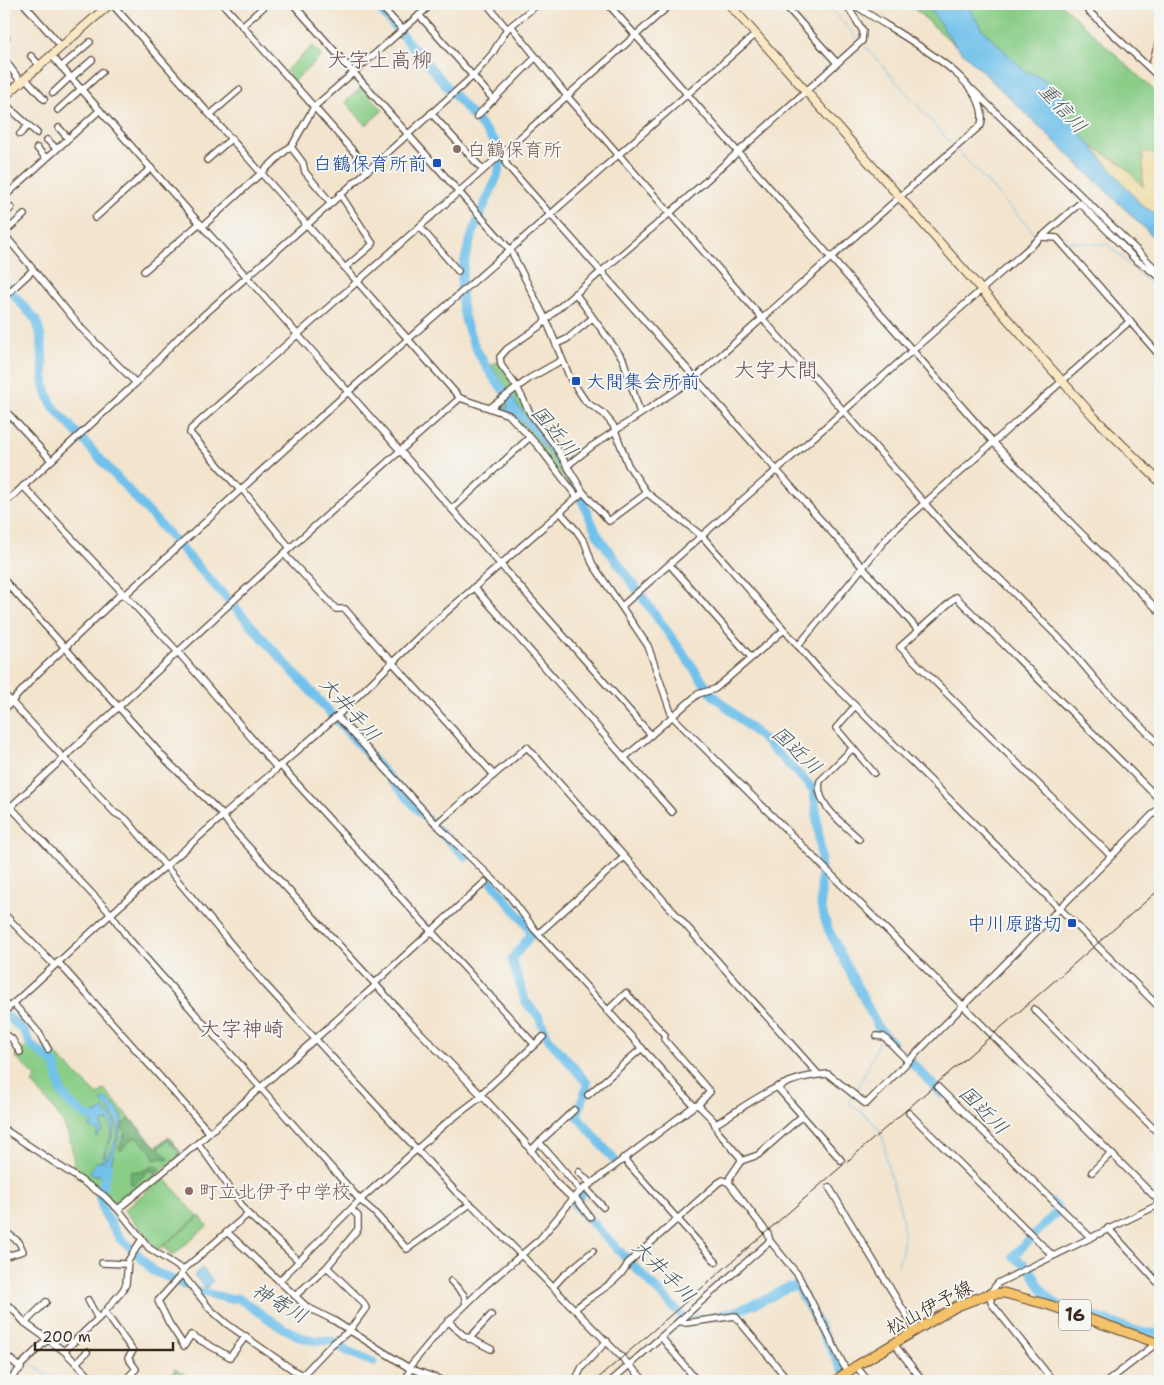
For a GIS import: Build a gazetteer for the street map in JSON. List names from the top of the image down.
{
  "streets": {
    "main road": ["松山伊予線", "16"]
  },
  "districts": ["大字上高柳", "大字大間", "大字神崎"],
  "water": [
    "重信川",
    "国近川",
    "大井手川",
    "神寄川"
  ],
  "places": {
    "other": ["白鶴保育所", "町立北伊予中学校"],
    "transit": ["白鶴保育所前", "大間集会所前", "中川原踏切"]
  },
  "scale_bar": "200 m"
}
